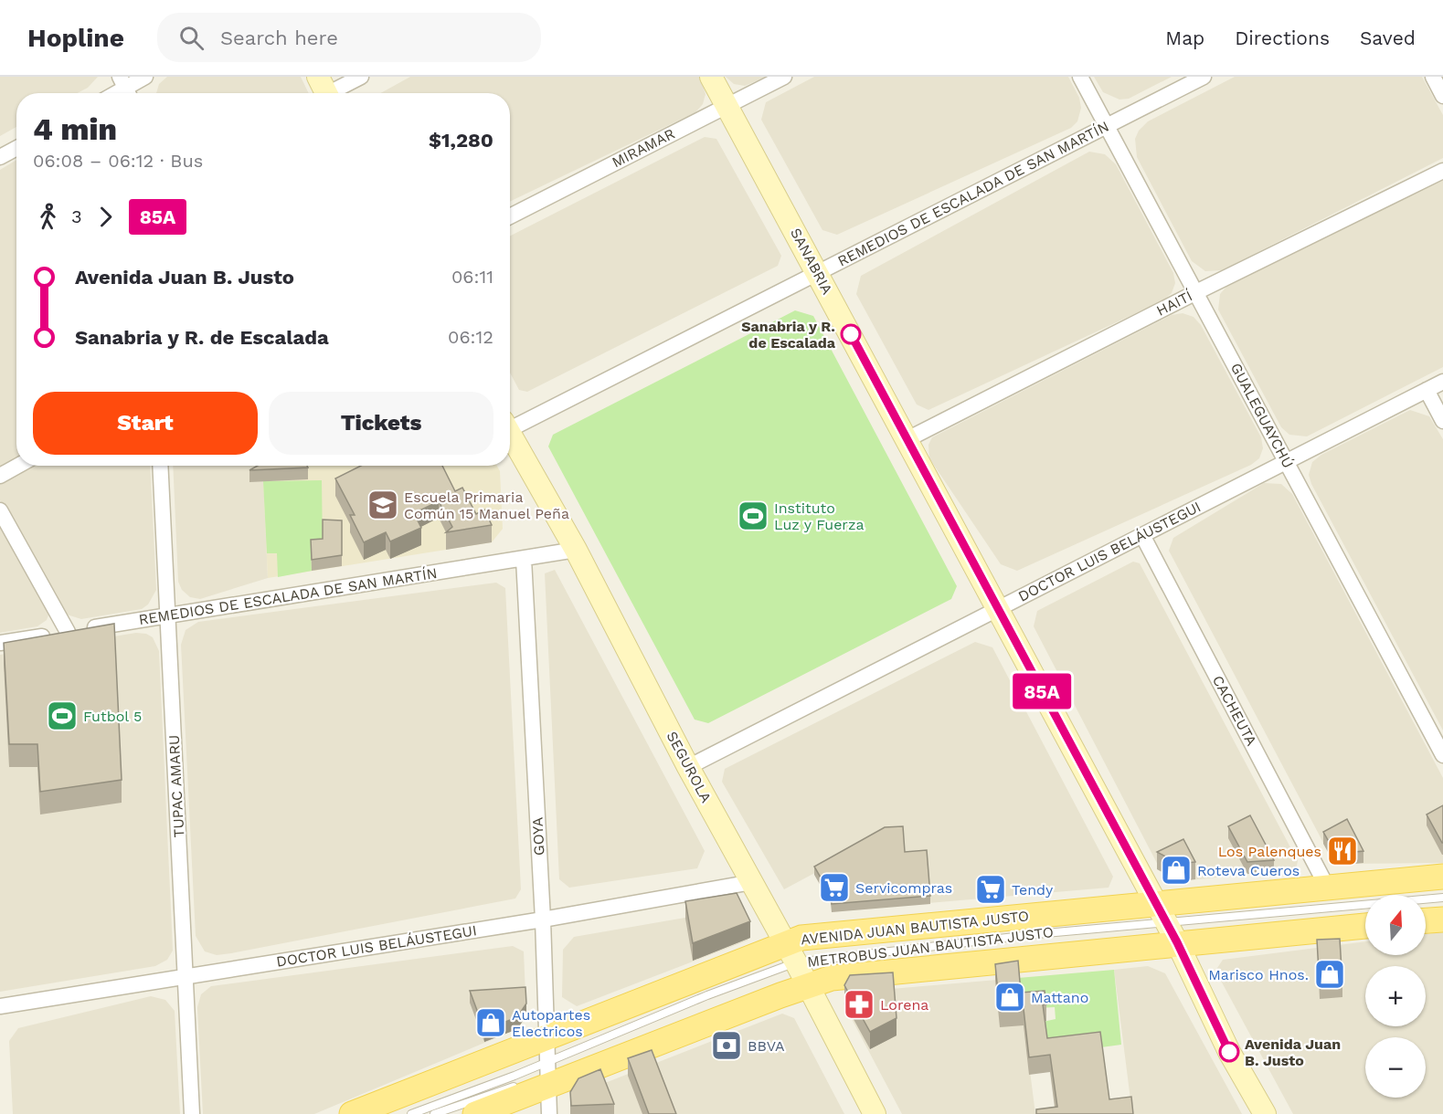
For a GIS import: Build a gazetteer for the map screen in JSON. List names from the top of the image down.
{
  "streets": {
    "main road": ["AVENIDA JUAN BAUTISTA JUSTO"],
    "street": [
      "MIRAMAR",
      "REMEDIOS DE ESCALADA DE SAN MARTÍN",
      "SANABRIA",
      "HAITÍ",
      "GUALEGUAYCHÚ",
      "DOCTOR LUIS BELÁUSTEGUI",
      "CACHEUTA",
      "SEGUROLA",
      "TUPAC AMARU",
      "GOYA"
    ]
  },
  "crossings": [
    ["MIRAMAR", "SANABRIA"],
    ["REMEDIOS DE ESCALADA DE SAN MARTÍN", "SANABRIA"],
    ["REMEDIOS DE ESCALADA DE SAN MARTÍN", "GUALEGUAYCHÚ"],
    ["REMEDIOS DE ESCALADA DE SAN MARTÍN", "SEGUROLA"],
    ["REMEDIOS DE ESCALADA DE SAN MARTÍN", "TUPAC AMARU"],
    ["REMEDIOS DE ESCALADA DE SAN MARTÍN", "GOYA"],
    ["SANABRIA", "HAITÍ"],
    ["SANABRIA", "DOCTOR LUIS BELÁUSTEGUI"],
    ["SANABRIA", "AVENIDA JUAN BAUTISTA JUSTO"],
    ["HAITÍ", "GUALEGUAYCHÚ"],
    ["GUALEGUAYCHÚ", "DOCTOR LUIS BELÁUSTEGUI"],
    ["DOCTOR LUIS BELÁUSTEGUI", "CACHEUTA"],
    ["DOCTOR LUIS BELÁUSTEGUI", "SEGUROLA"],
    ["DOCTOR LUIS BELÁUSTEGUI", "TUPAC AMARU"],
    ["DOCTOR LUIS BELÁUSTEGUI", "GOYA"],
    ["CACHEUTA", "AVENIDA JUAN BAUTISTA JUSTO"],
    ["SEGUROLA", "AVENIDA JUAN BAUTISTA JUSTO"],
    ["GOYA", "AVENIDA JUAN BAUTISTA JUSTO"]
  ],
  "places": {
    "other": ["Sanabria y R. de Escalada", "Avenida Juan B. Justo"],
    "school or university": ["Escuela Primaria Común 15 Manuel Peña"],
    "sports": ["Instituto Luz y Fuerza", "Futbol 5"],
    "restaurant": ["Los Palenques"],
    "shop": [
      "Roteva Cueros",
      "Marisco Hnos.",
      "Mattano",
      "Autopartes Electricos"
    ],
    "supermarket": ["Servicompras", "Tendy"],
    "pharmacy": ["Lorena"],
    "bank": ["BBVA"]
  },
  "lines": ["bus line 85A"],
  "north": "top",
  "page": {
    "header": "Hopline",
    "search": "Search here",
    "nav": ["Map", "Directions", "Saved"],
    "on_map": "85A",
    "heading": ["4 min", "06:08 – 06:12 · Bus", "$1,280"],
    "legs": ["3", "85A"],
    "list": [
      {
        "name": "Avenida Juan B. Justo",
        "value": "06:11"
      },
      {
        "name": "Sanabria y R. de Escalada",
        "value": "06:12"
      }
    ],
    "buttons": ["Start", "Tickets"],
    "map_buttons": ["+", "−"]
  }
}
